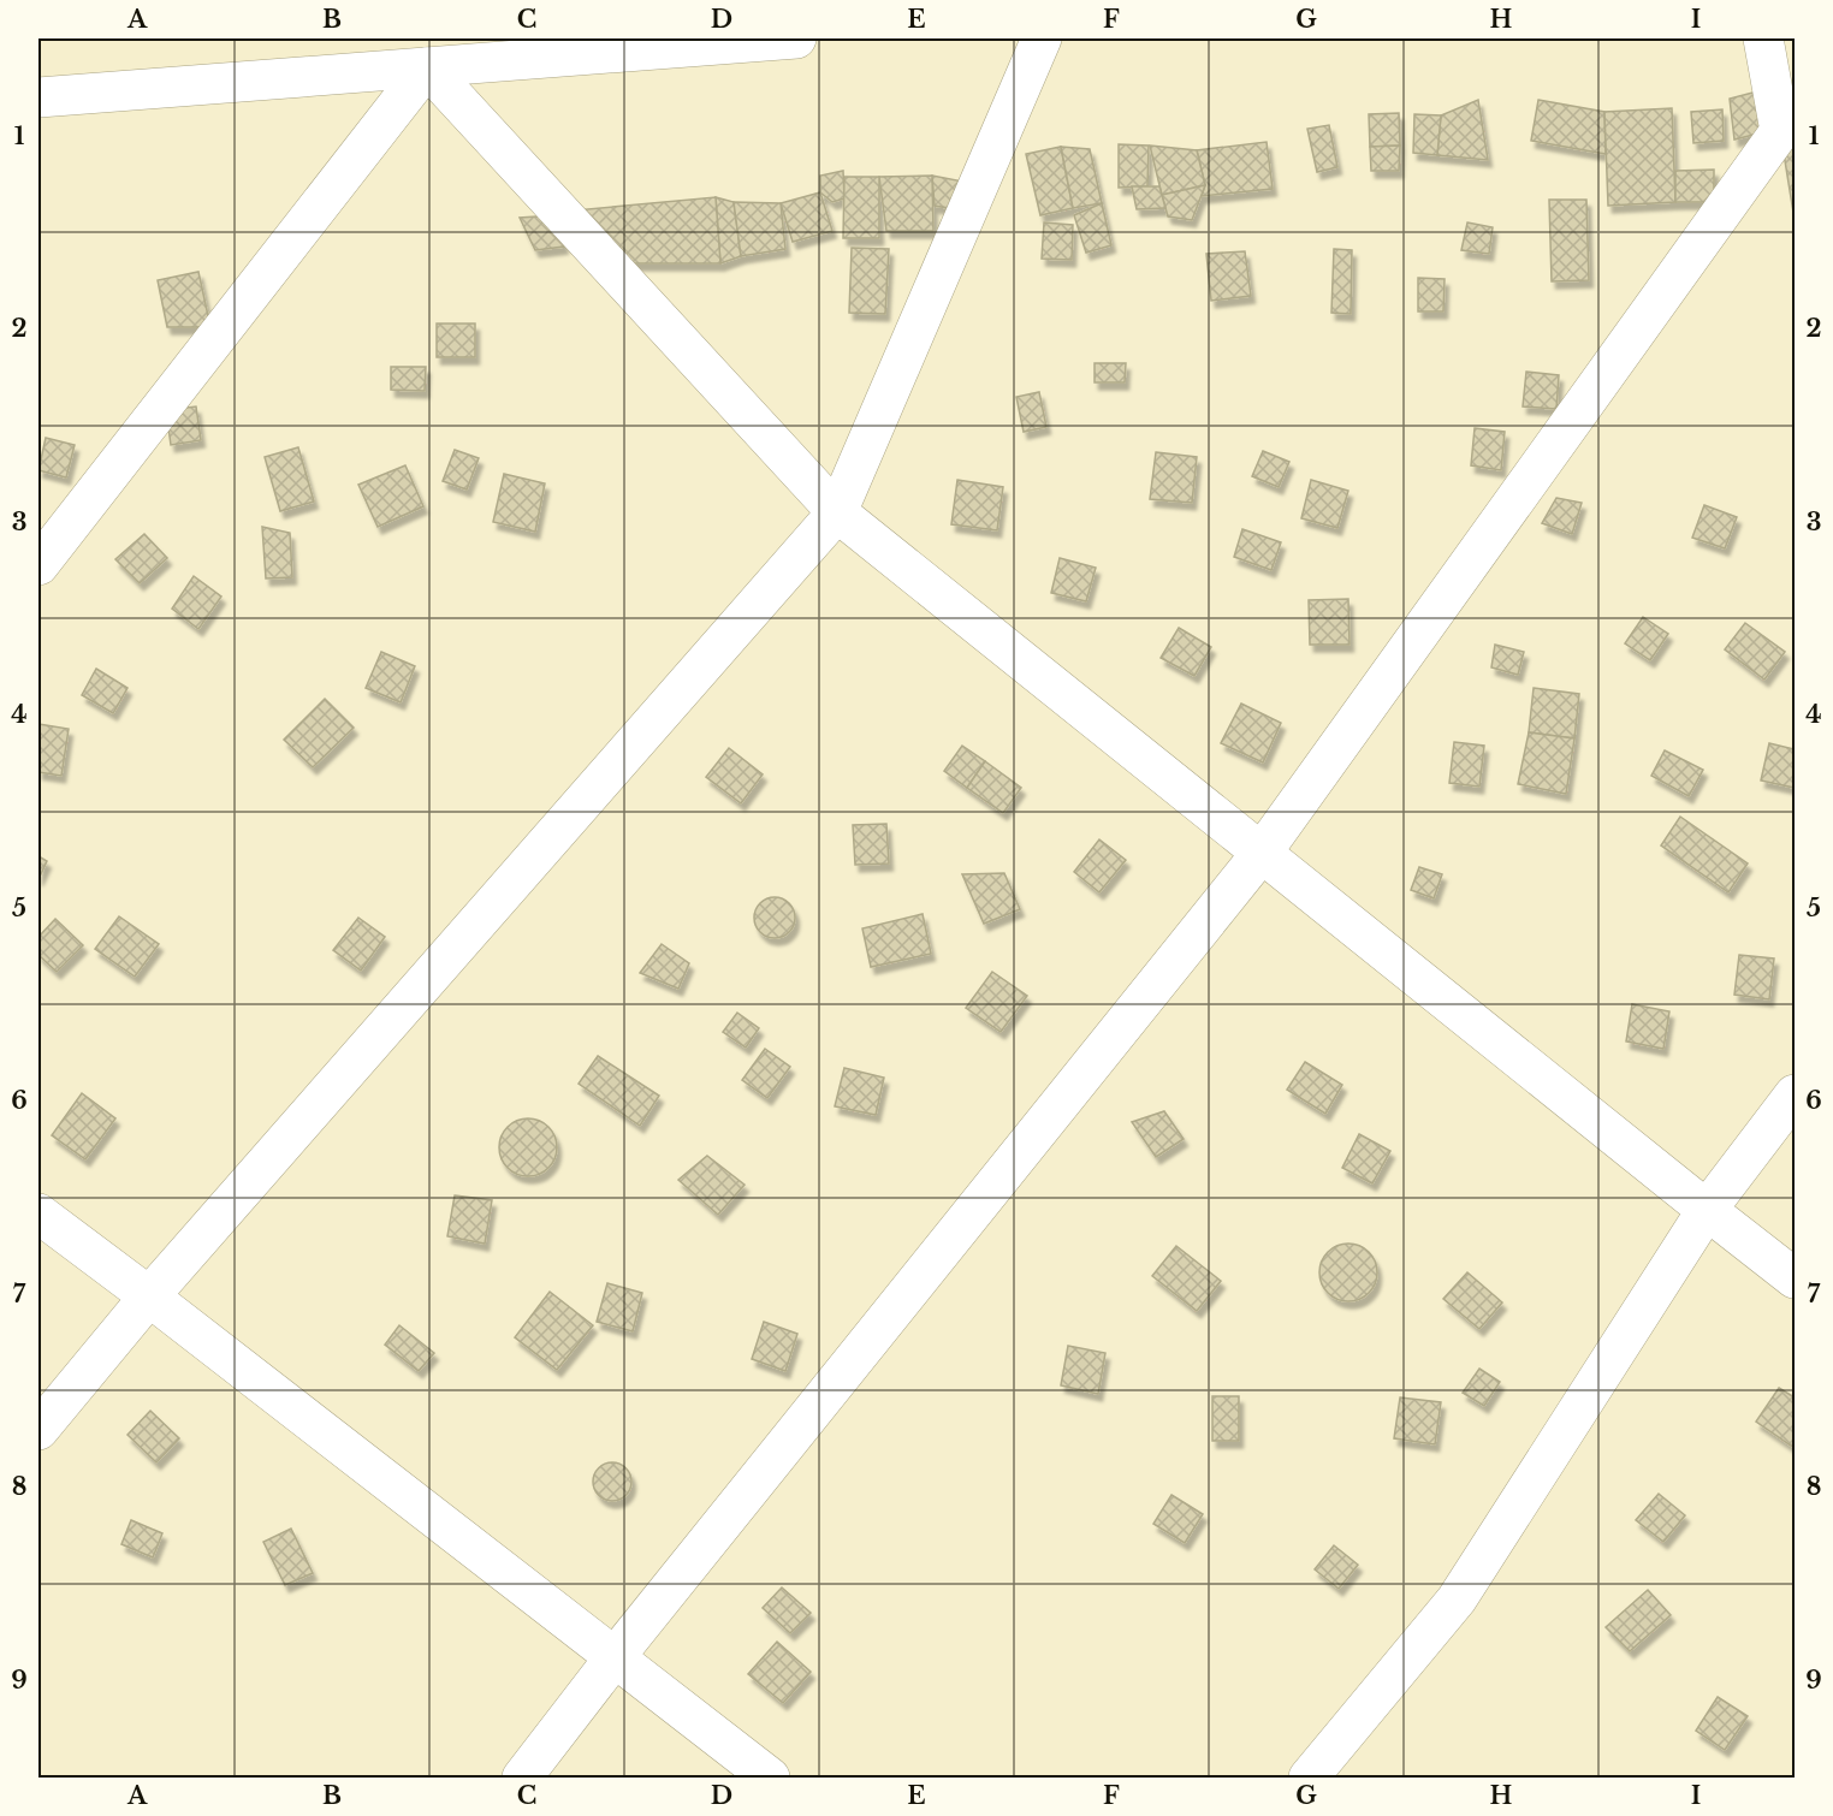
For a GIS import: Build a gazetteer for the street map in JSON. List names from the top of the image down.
{
  "grid": {
    "columns": [
      "A",
      "B",
      "C",
      "D",
      "E",
      "F",
      "G",
      "H",
      "I"
    ],
    "rows": [
      "1",
      "2",
      "3",
      "4",
      "5",
      "6",
      "7",
      "8",
      "9"
    ]
  }
}
